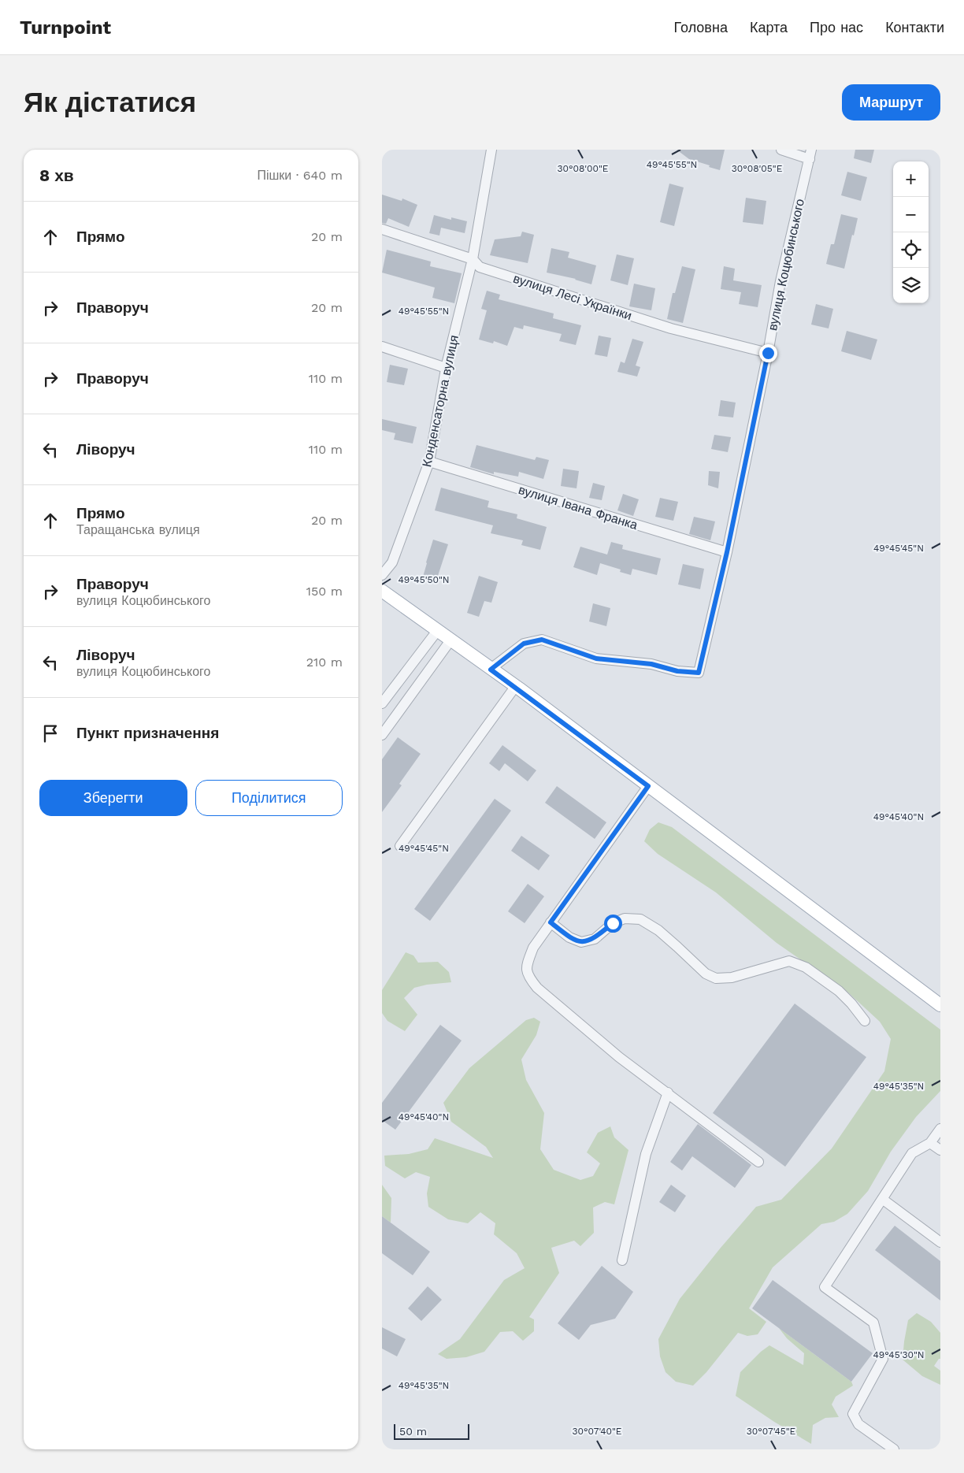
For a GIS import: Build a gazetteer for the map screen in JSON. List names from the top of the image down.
{
  "streets": {
    "street": [
      "вулиця Коцюбинського",
      "вулиця Лесі Українки",
      "Конденсаторна вулиця",
      "вулиця Івана Франка"
    ]
  },
  "crossings": [
    ["вулиця Коцюбинського", "вулиця Лесі Українки"],
    ["вулиця Коцюбинського", "вулиця Івана Франка"],
    ["вулиця Лесі Українки", "Конденсаторна вулиця"],
    ["Конденсаторна вулиця", "вулиця Івана Франка"]
  ],
  "scale_bar": "50 m",
  "page": {
    "header": "Turnpoint",
    "nav": [
      "Головна",
      "Карта",
      "Про нас",
      "Контакти"
    ],
    "buttons": [
      "Маршрут",
      ["Зберегти", "Поділитися"]
    ],
    "title": "Як дістатися",
    "heading": ["8 хв", "Пішки · 640 m"],
    "map_buttons": ["+", "−"],
    "list": [
      ["Прямо", "20 m"],
      ["Праворуч", "20 m"],
      ["Праворуч", "110 m"],
      ["Ліворуч", "110 m"],
      ["Прямо", "Таращанська вулиця", "20 m"],
      ["Праворуч", "вулиця Коцюбинського", "150 m"],
      ["Ліворуч", "вулиця Коцюбинського", "210 m"],
      "Пункт призначення"
    ],
    "scale": "50 m"
  },
  "coordinates": [
    "49°45'55\"N",
    "30°08'00\"E",
    "30°08'05\"E",
    "49°45'45\"N",
    "49°45'50\"N",
    "49°45'40\"N",
    "49°45'35\"N",
    "49°45'30\"N",
    "30°07'40\"E",
    "30°07'45\"E"
  ]
}
